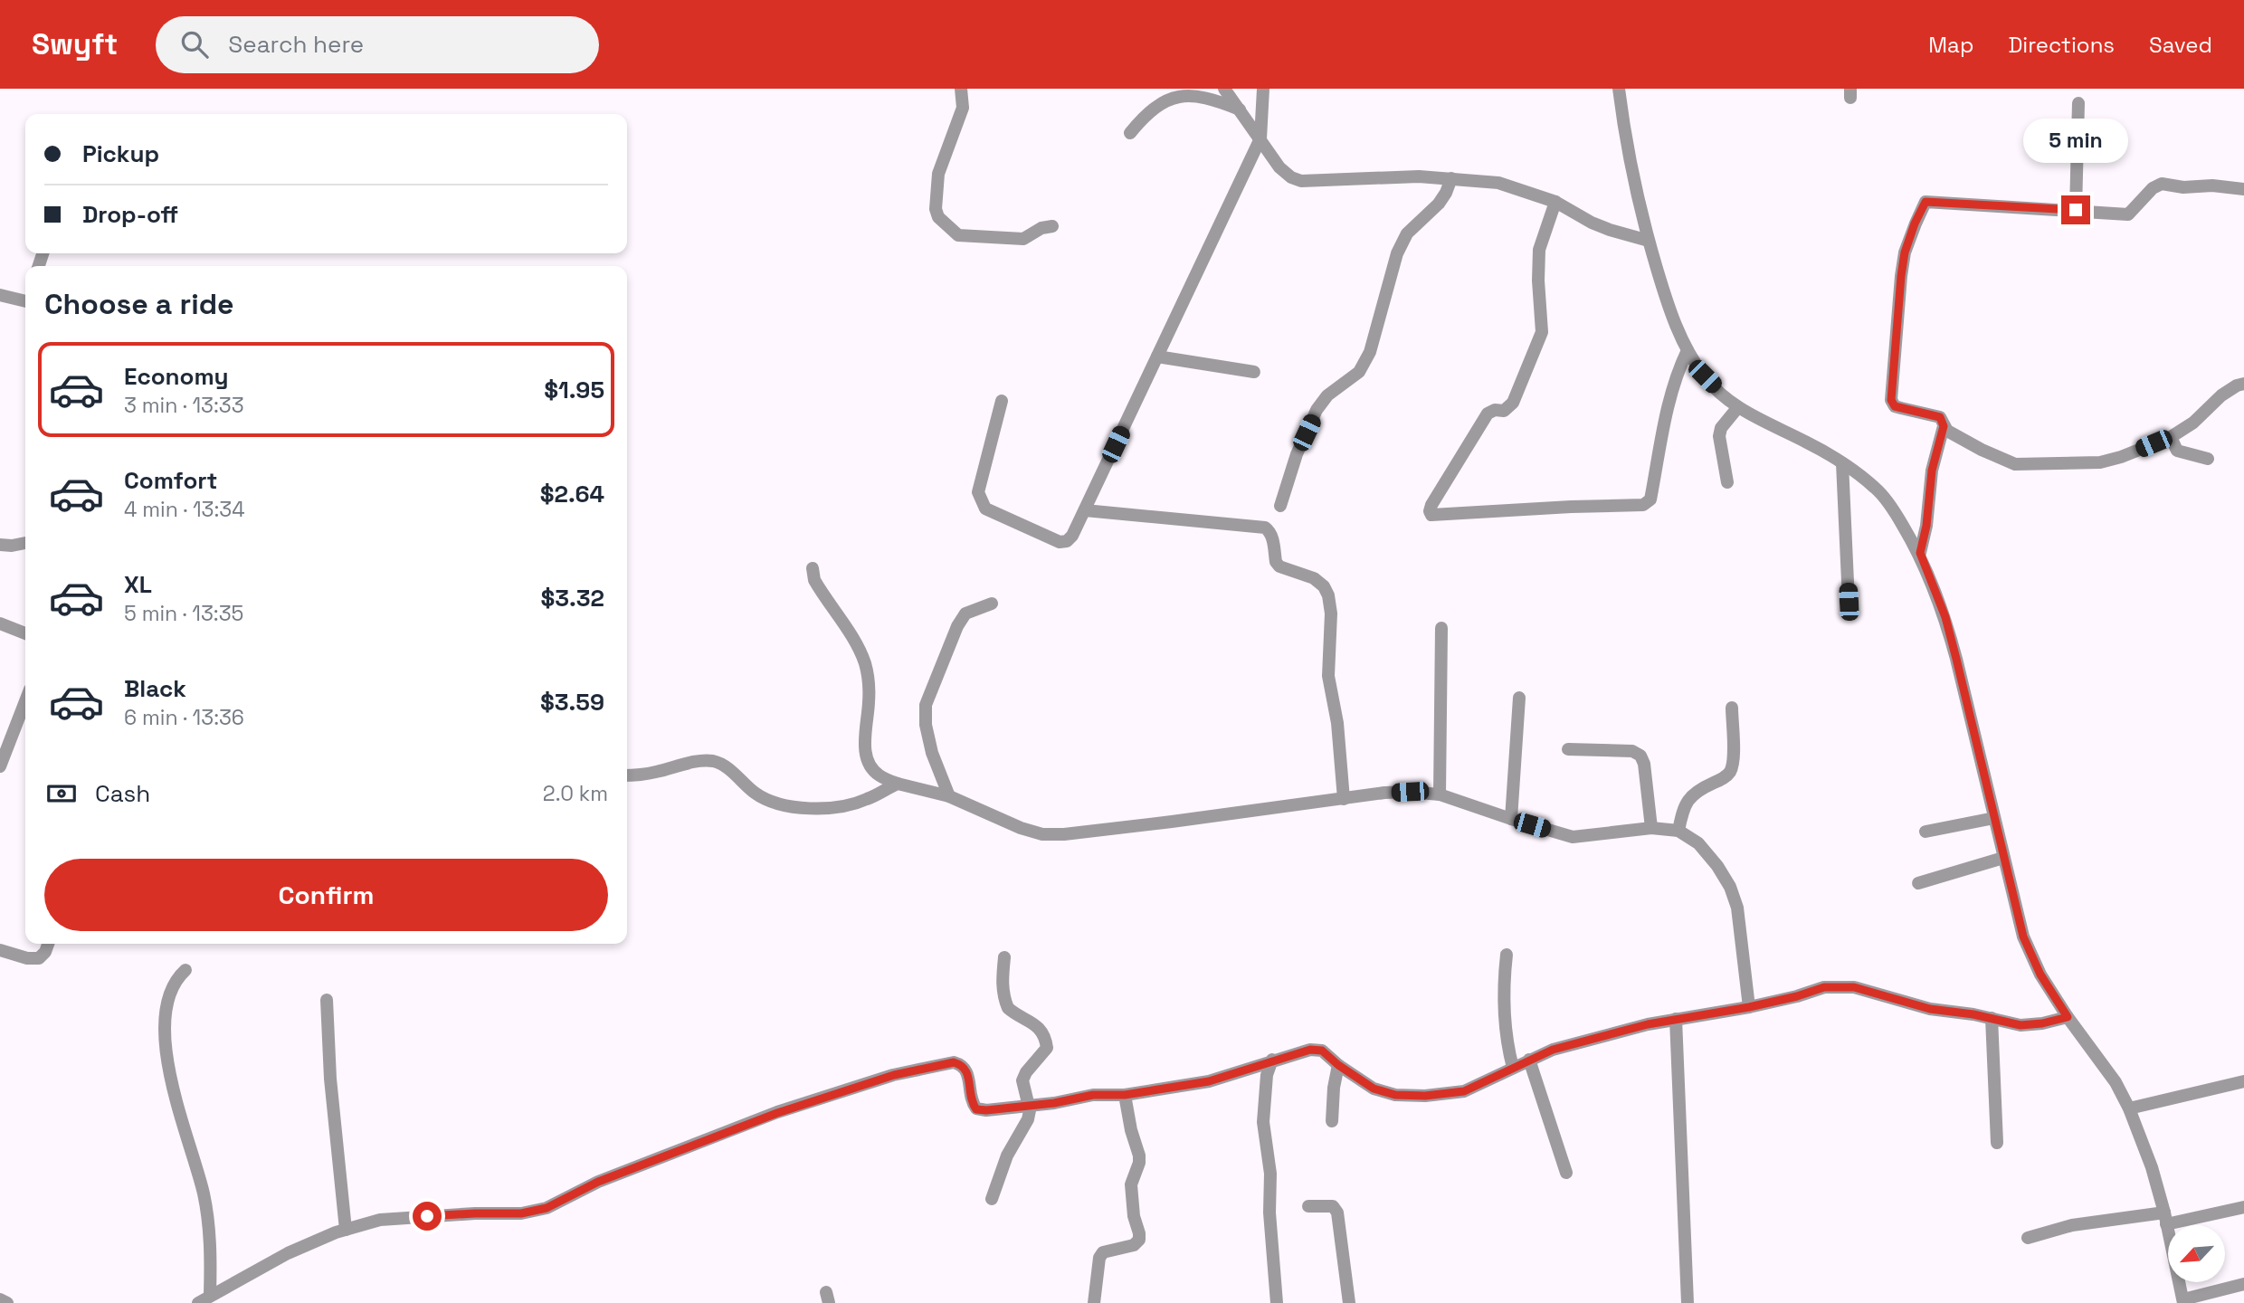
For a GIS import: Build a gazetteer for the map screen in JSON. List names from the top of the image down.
{
  "north": "bottom left",
  "page": {
    "header": "Swyft",
    "search": "Search here",
    "nav": ["Map", "Directions", "Saved"],
    "banner": ["Pickup", "Drop-off"],
    "bubble": "5 min",
    "heading": "Choose a ride",
    "list": [
      {
        "name": "Economy",
        "note": "3 min · 13:33",
        "value": "$1.95"
      },
      {
        "name": "Comfort",
        "note": "4 min · 13:34",
        "value": "$2.64"
      },
      {
        "name": "XL",
        "note": "5 min · 13:35",
        "value": "$3.32"
      },
      {
        "name": "Black",
        "note": "6 min · 13:36",
        "value": "$3.59"
      }
    ],
    "pay": ["Cash", "2.0 km"],
    "buttons": "Confirm"
  }
}
